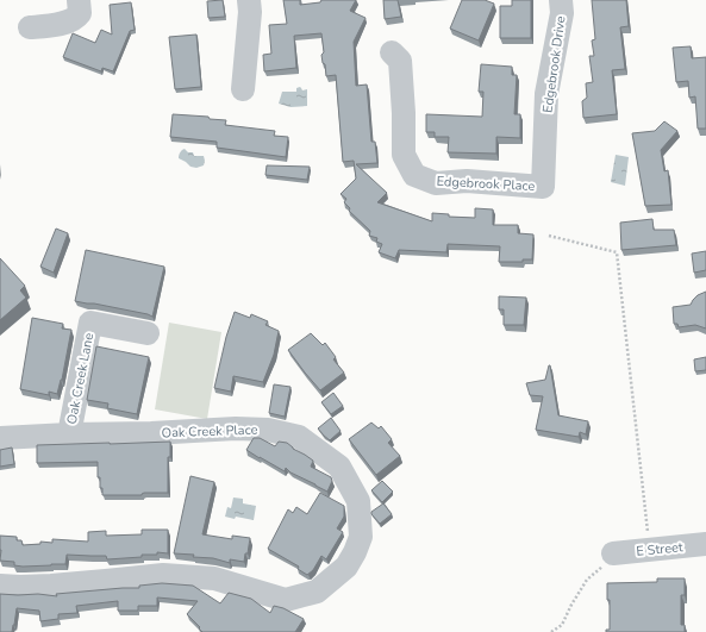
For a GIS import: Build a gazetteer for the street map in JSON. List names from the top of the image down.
{
  "streets": {
    "street": [
      "Edgebrook Drive",
      "Edgebrook Place",
      "Oak Creek Lane",
      "Oak Creek Place",
      "E Street"
    ]
  },
  "crossings": [
    ["Edgebrook Drive", "Edgebrook Place"],
    ["Oak Creek Lane", "Oak Creek Place"]
  ]
}
